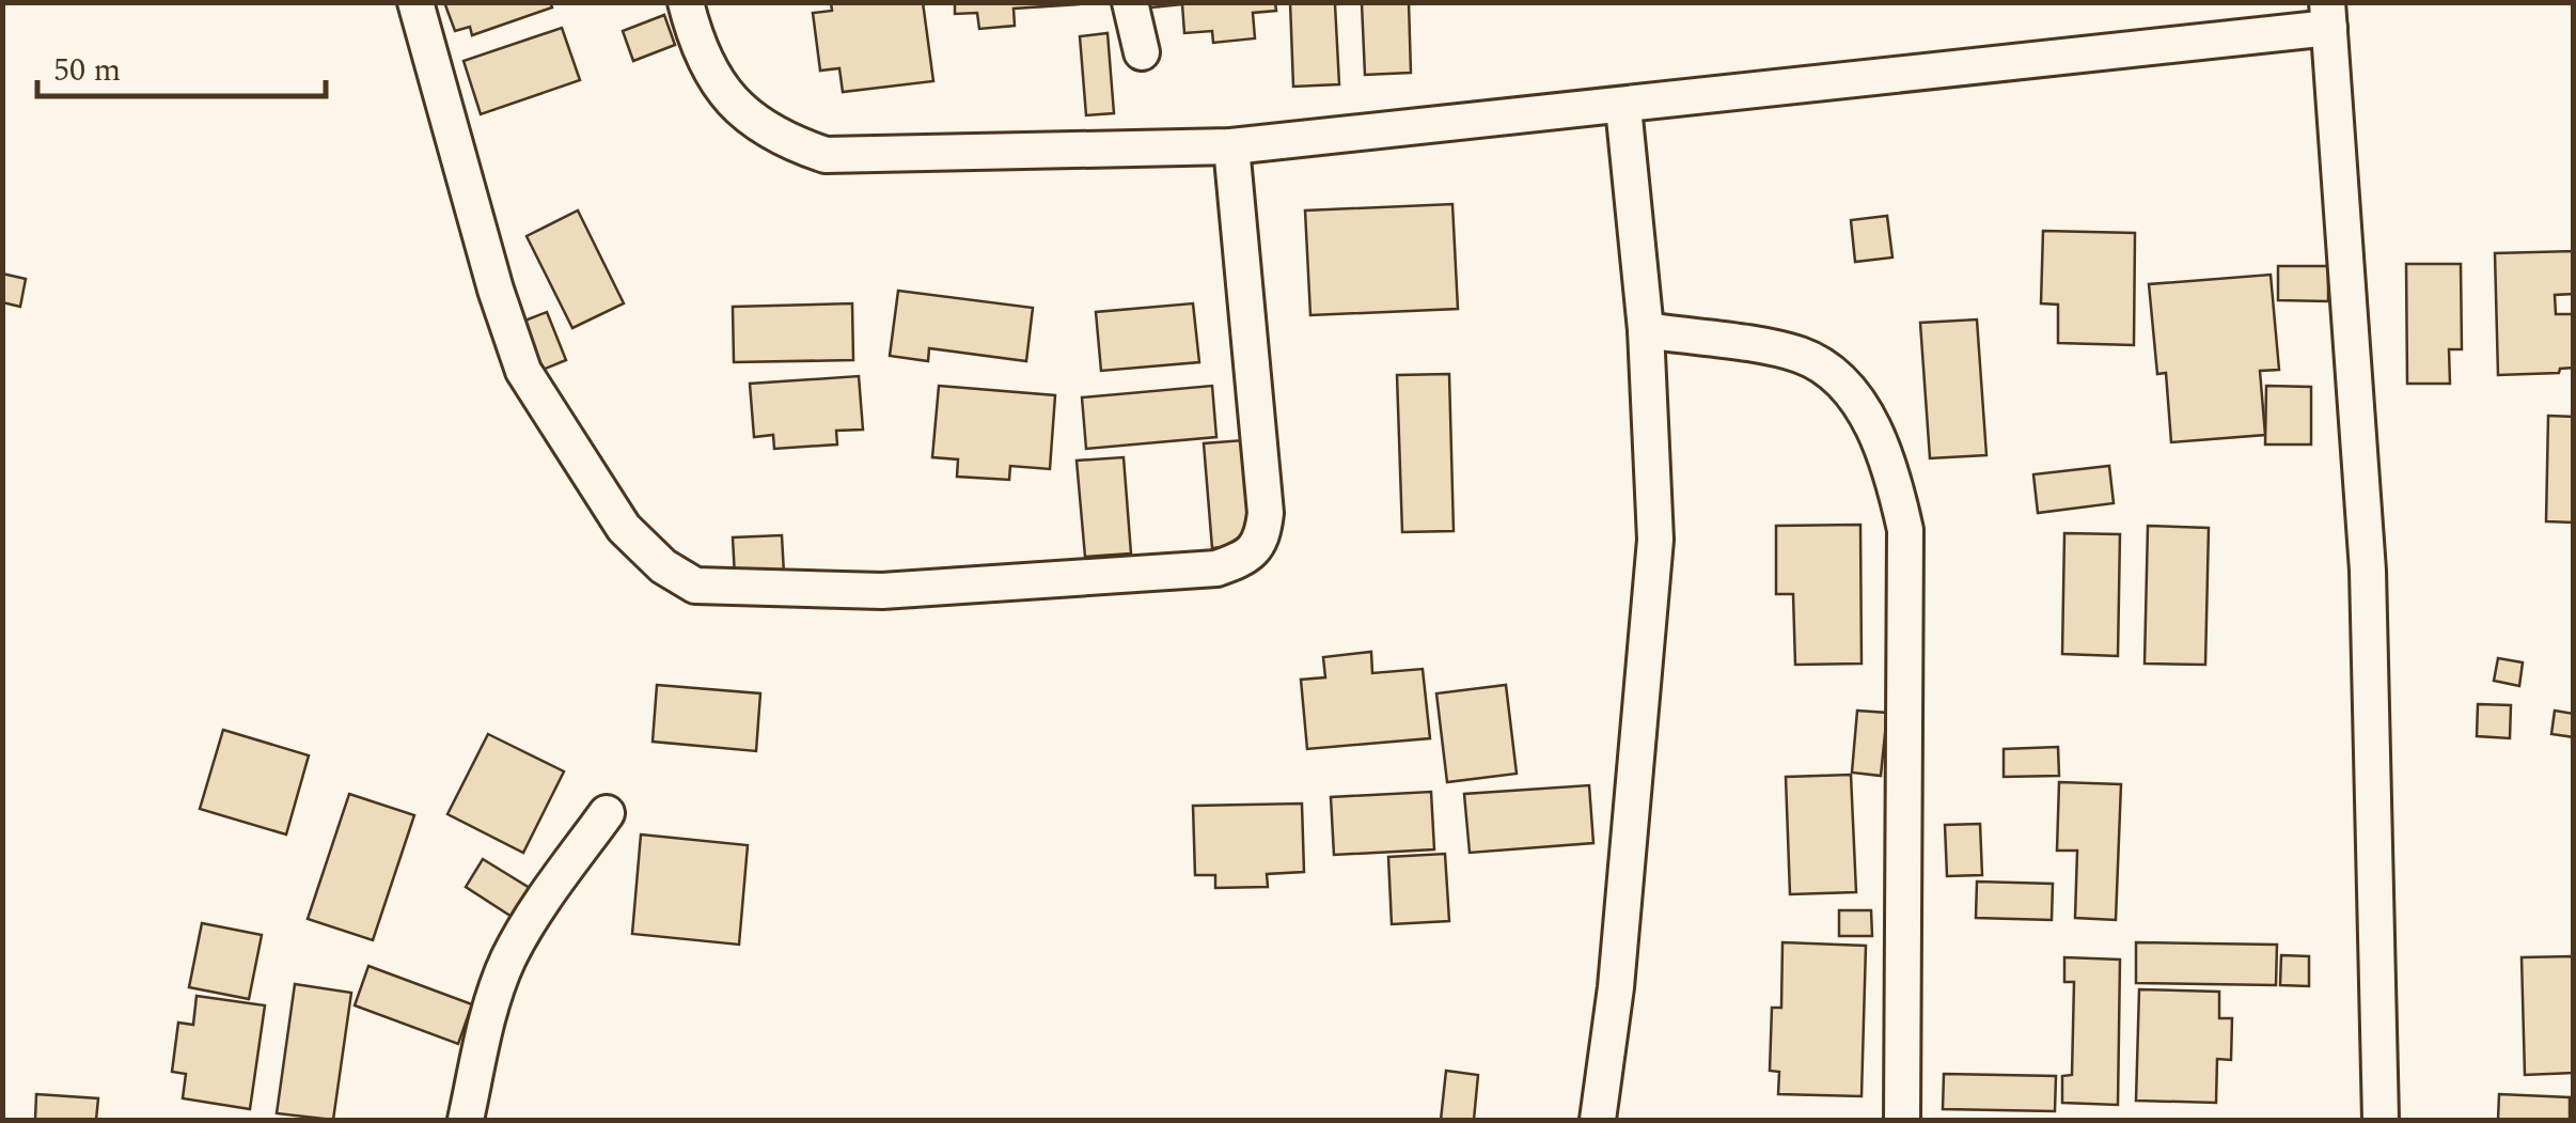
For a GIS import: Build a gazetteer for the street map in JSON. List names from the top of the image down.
{
  "scale_bar": "50 m"
}
